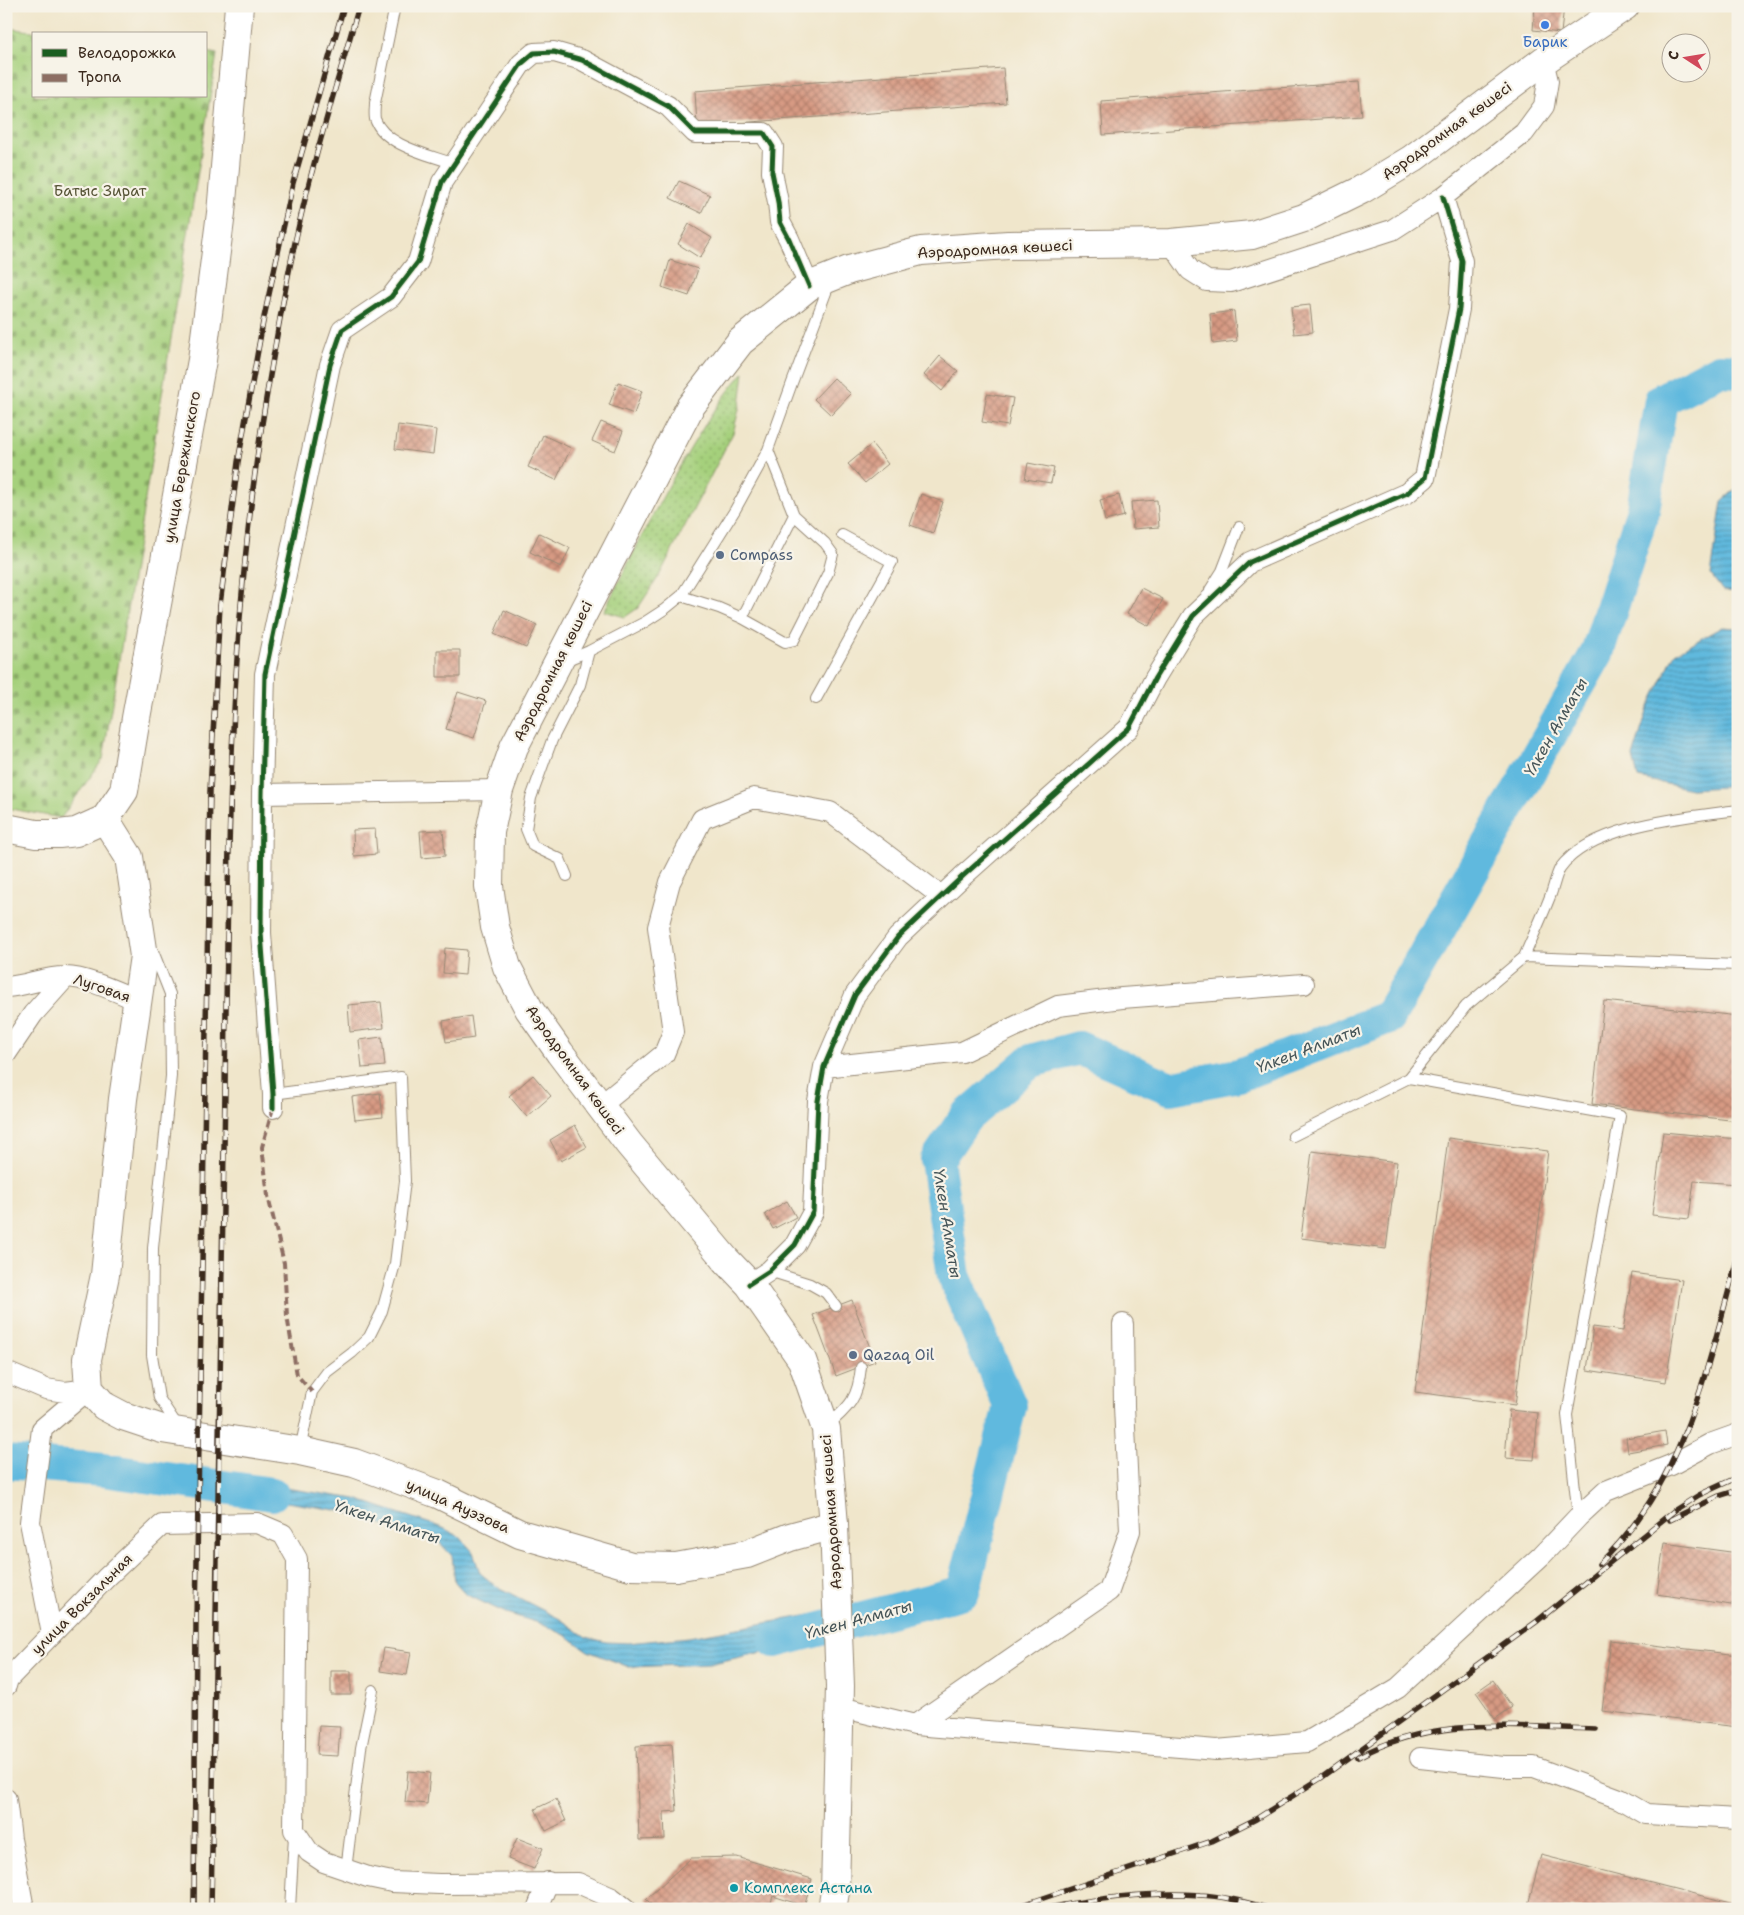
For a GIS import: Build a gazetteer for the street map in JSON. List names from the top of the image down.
{
  "streets": {
    "main road": ["Аэродромная көшесі", "улица Бережинского", "улица Ауэзова"],
    "street": ["Луговая", "улица Вокзальная"]
  },
  "crossings": [
    ["Аэродромная көшесі", "улица Ауэзова"]
  ],
  "water": ["Үлкен Алматы"],
  "parks": ["Батыс Зират"],
  "places": [
    "Барик",
    "Compass",
    "Qazaq Oil",
    "Комплекс Астана"
  ],
  "legend": ["Велодорожка", "Тропа"],
  "north": "left"
}
